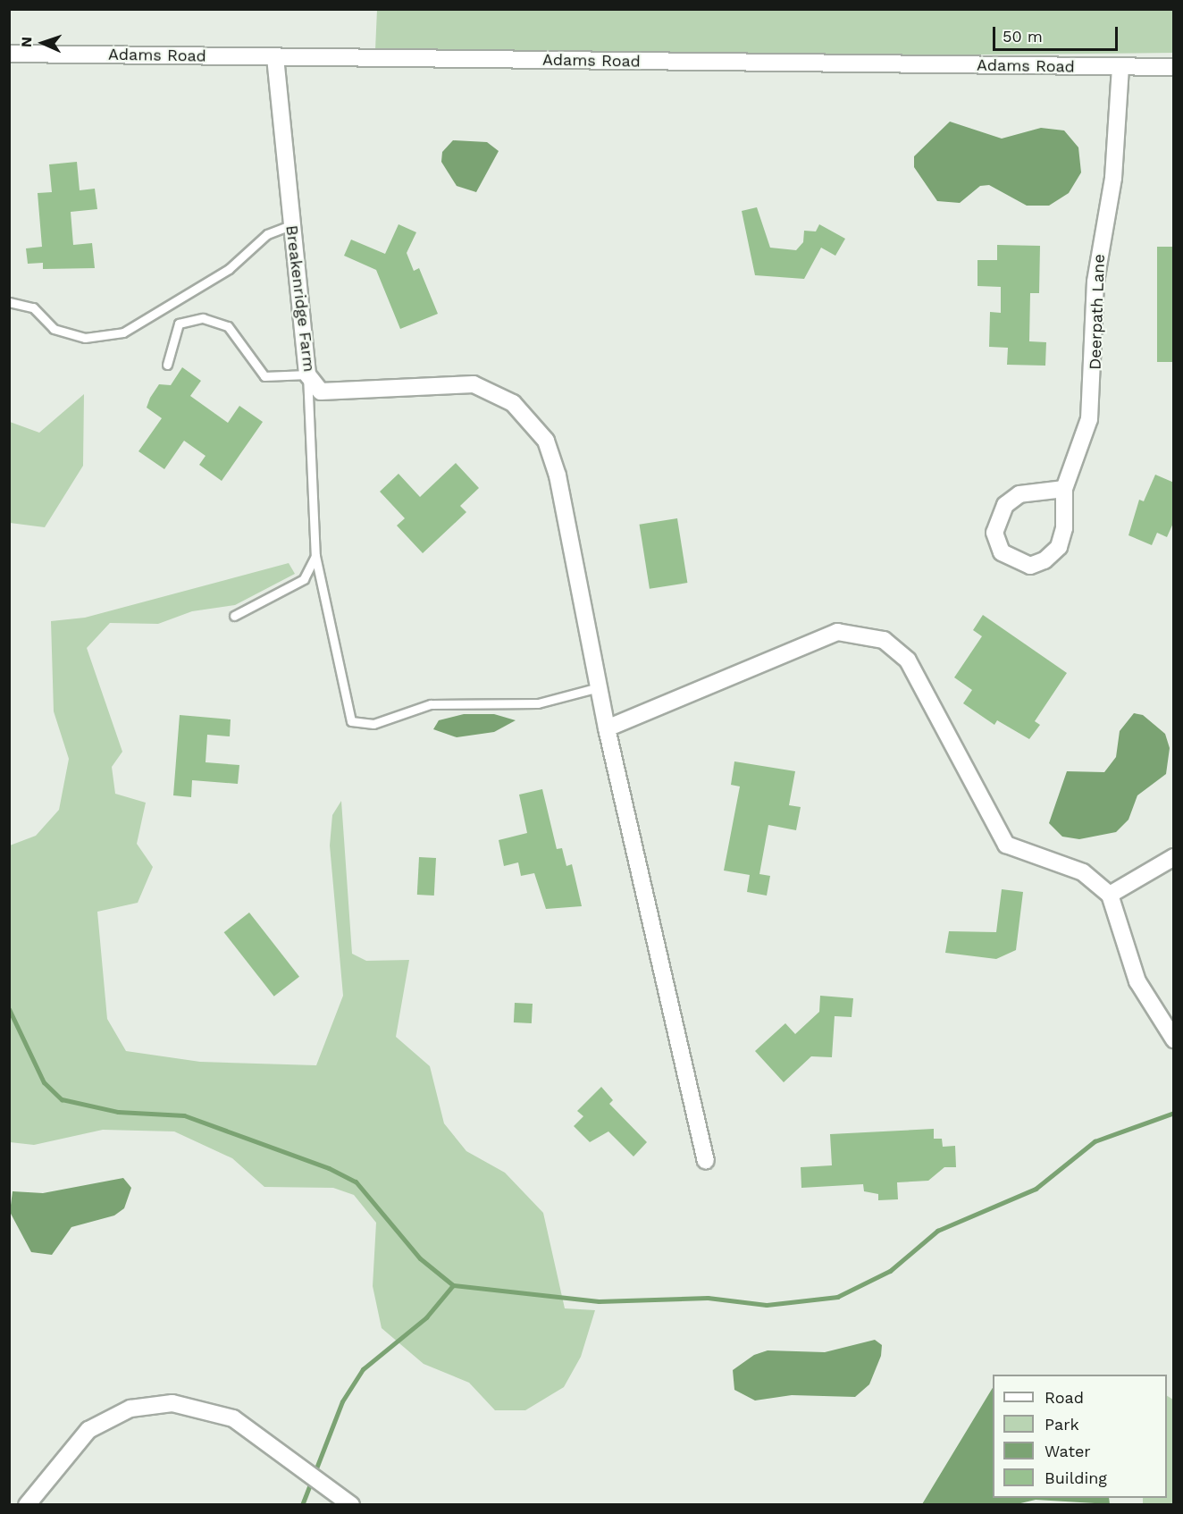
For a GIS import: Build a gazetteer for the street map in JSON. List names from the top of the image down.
{
  "streets": {
    "street": ["Adams Road", "Breakenridge Farm", "Deerpath Lane"]
  },
  "crossings": [
    ["Adams Road", "Breakenridge Farm"],
    ["Adams Road", "Deerpath Lane"]
  ],
  "legend": [
    "Road",
    "Park",
    "Water",
    "Building"
  ],
  "scale_bar": "50 m",
  "north": "left"
}
